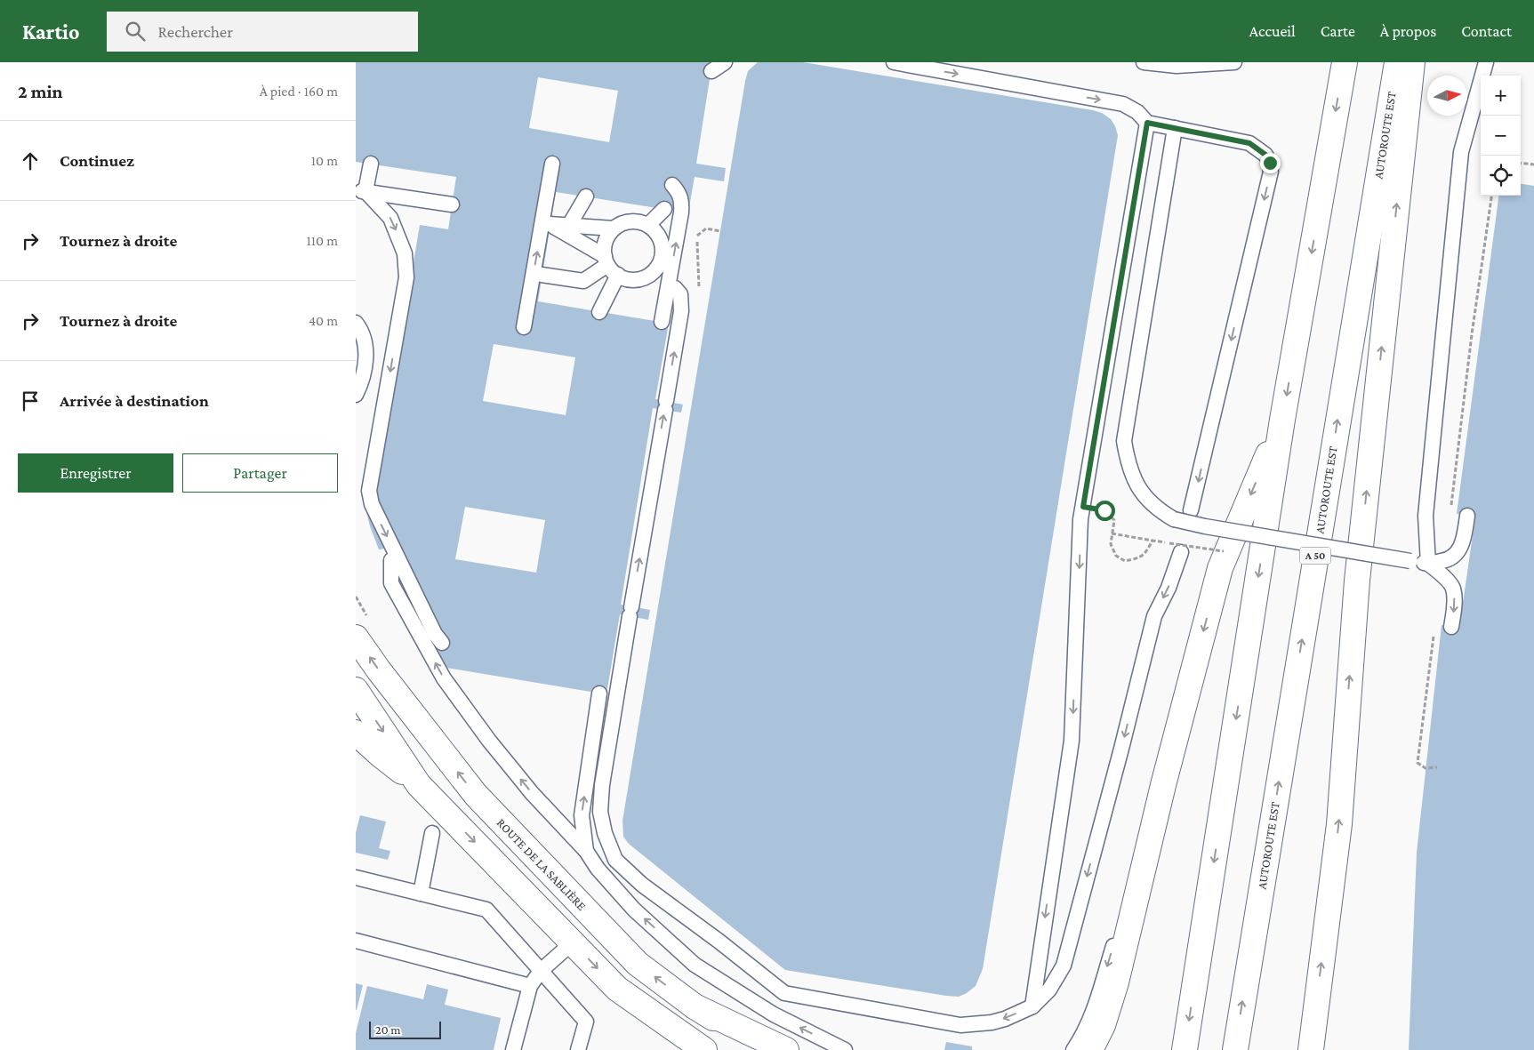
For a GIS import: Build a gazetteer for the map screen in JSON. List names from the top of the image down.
{
  "streets": {
    "main road": ["AUTOROUTE EST", "A 50", "ROUTE DE LA SABLIÈRE"]
  },
  "scale_bar": "20 m",
  "north": "right",
  "page": {
    "header": "Kartio",
    "search": "Rechercher",
    "nav": [
      "Accueil",
      "Carte",
      "À propos",
      "Contact"
    ],
    "heading": ["2 min", "À pied · 160 m"],
    "map_buttons": ["+", "−"],
    "list": [
      ["Continuez", "10 m"],
      ["Tournez à droite", "110 m"],
      ["Tournez à droite", "40 m"],
      "Arrivée à destination"
    ],
    "buttons": ["Enregistrer", "Partager"],
    "scale": "20 m"
  }
}
